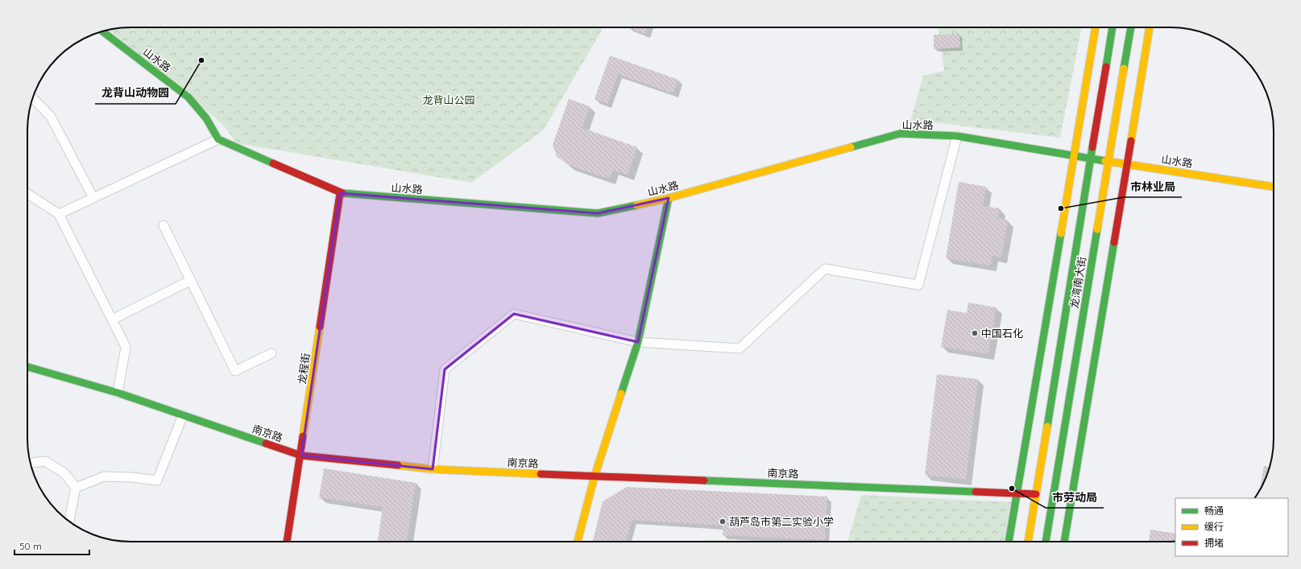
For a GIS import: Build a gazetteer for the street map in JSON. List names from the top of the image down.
{
  "streets": {
    "street": [
      "山水路",
      "龙湾南大街",
      "龙程街",
      "南京路"
    ]
  },
  "crossings": [
    ["山水路", "龙湾南大街"],
    ["山水路", "龙程街"],
    ["龙湾南大街", "南京路"],
    ["龙程街", "南京路"]
  ],
  "parks": ["龙背山公园"],
  "places": [
    "龙背山动物园",
    "市林业局",
    "中国石化",
    "市劳动局",
    "葫芦岛市第二实验小学"
  ],
  "legend": ["畅通", "缓行", "拥堵"],
  "scale_bar": "50 m"
}
